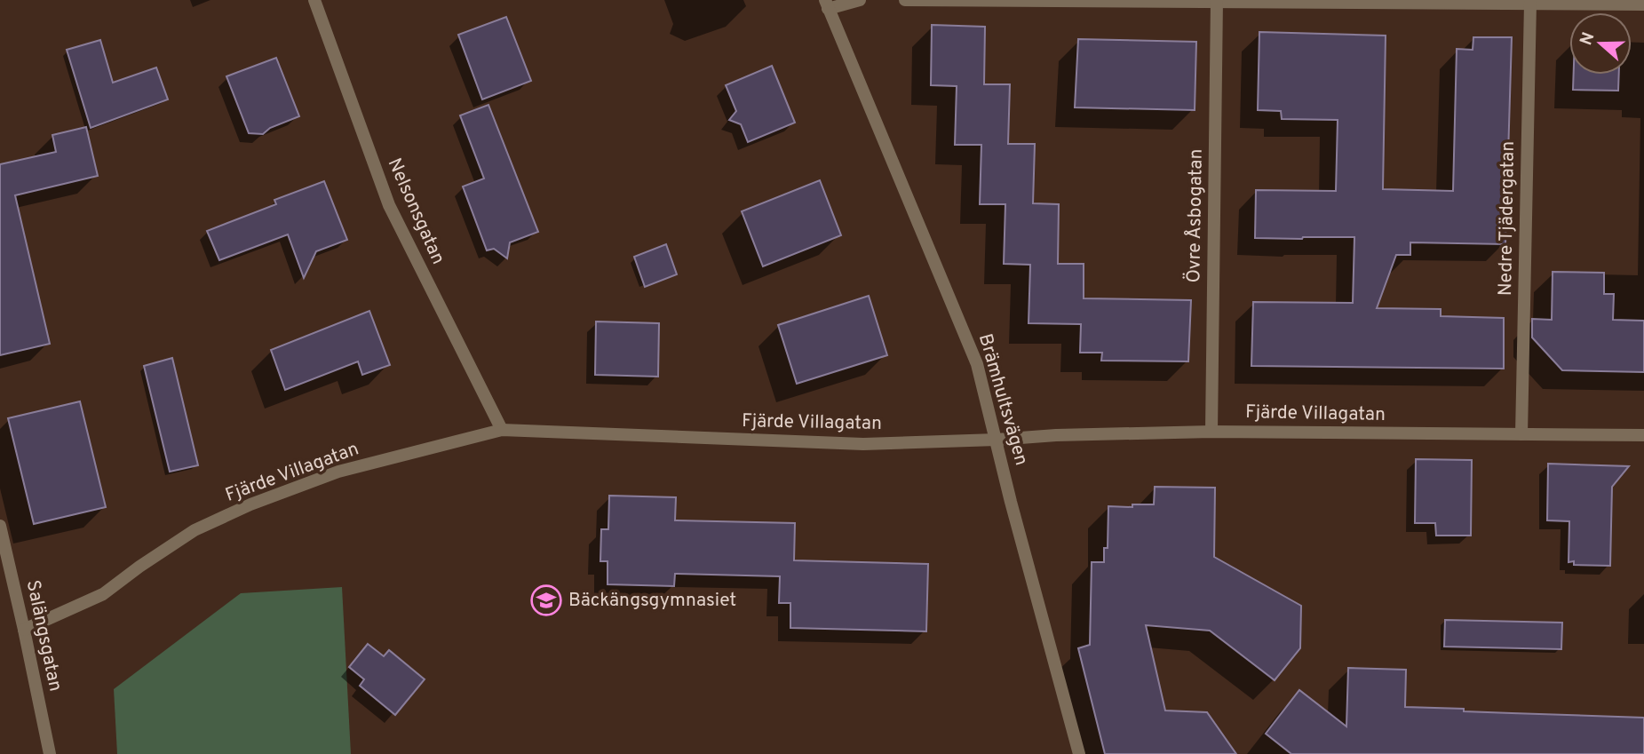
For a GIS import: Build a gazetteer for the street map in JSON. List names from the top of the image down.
{
  "streets": {
    "street": [
      "Nelsonsgatan",
      "Övre Åsbogatan",
      "Nedre Tjädergatan",
      "Brämhultsvägen",
      "Fjärde Villagatan",
      "Salängsgatan"
    ]
  },
  "crossings": [
    ["Nelsonsgatan", "Fjärde Villagatan"],
    ["Övre Åsbogatan", "Fjärde Villagatan"],
    ["Nedre Tjädergatan", "Fjärde Villagatan"],
    ["Brämhultsvägen", "Fjärde Villagatan"],
    ["Fjärde Villagatan", "Salängsgatan"]
  ],
  "places": {
    "school or university": ["Bäckängsgymnasiet"]
  },
  "north": "left"
}
